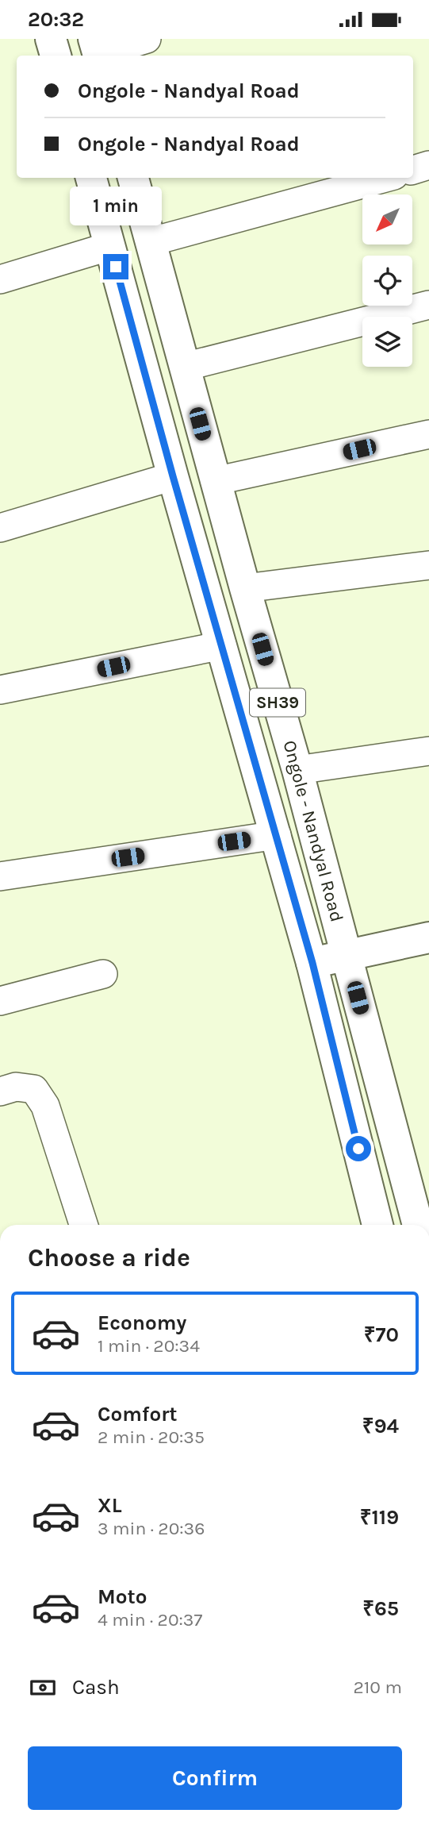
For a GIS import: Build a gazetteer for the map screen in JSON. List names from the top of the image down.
{
  "streets": {
    "main road": ["SH39", "Ongole - Nandyal Road"]
  },
  "north": "bottom left",
  "page": {
    "status": "20:32",
    "banner": ["Ongole - Nandyal Road", "Ongole - Nandyal Road"],
    "bubble": "1 min",
    "heading": "Choose a ride",
    "list": [
      {
        "name": "Economy",
        "note": "1 min · 20:34",
        "value": "₹70"
      },
      {
        "name": "Comfort",
        "note": "2 min · 20:35",
        "value": "₹94"
      },
      {
        "name": "XL",
        "note": "3 min · 20:36",
        "value": "₹119"
      },
      {
        "name": "Moto",
        "note": "4 min · 20:37",
        "value": "₹65"
      }
    ],
    "pay": ["Cash", "210 m"],
    "buttons": "Confirm"
  }
}
